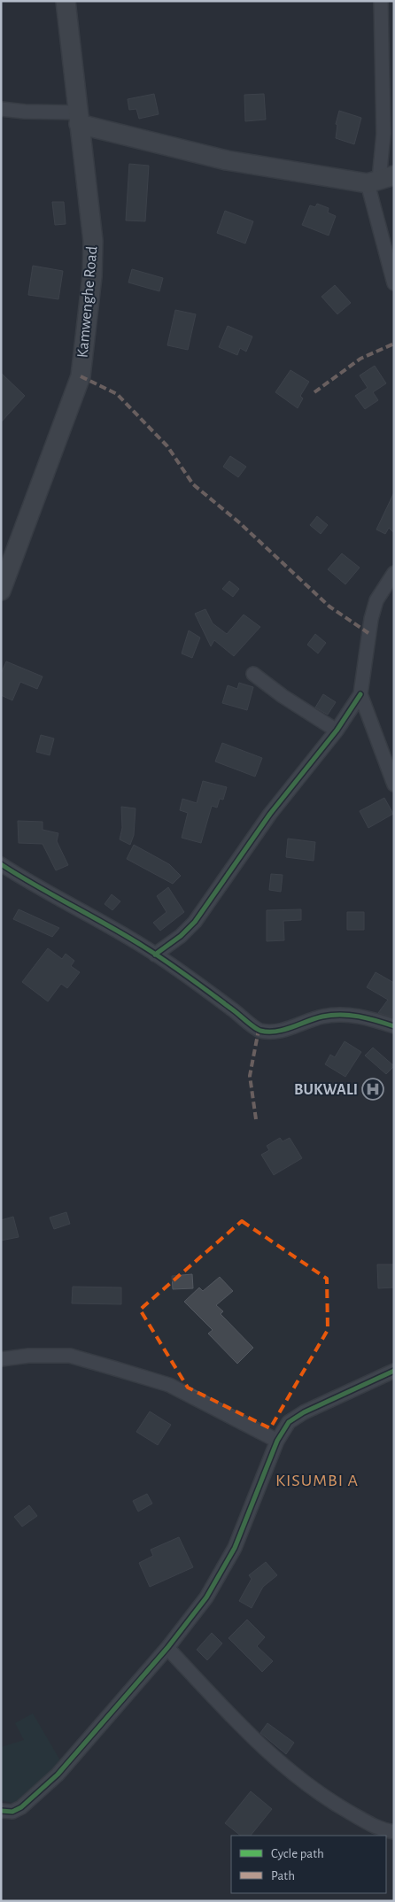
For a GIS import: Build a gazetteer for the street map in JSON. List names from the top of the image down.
{
  "streets": {
    "main road": ["Kamwenghe Road"]
  },
  "districts": ["KISUMBI A"],
  "places": {
    "hospital": ["BUKWALI"]
  },
  "legend": ["Cycle path", "Path"]
}
